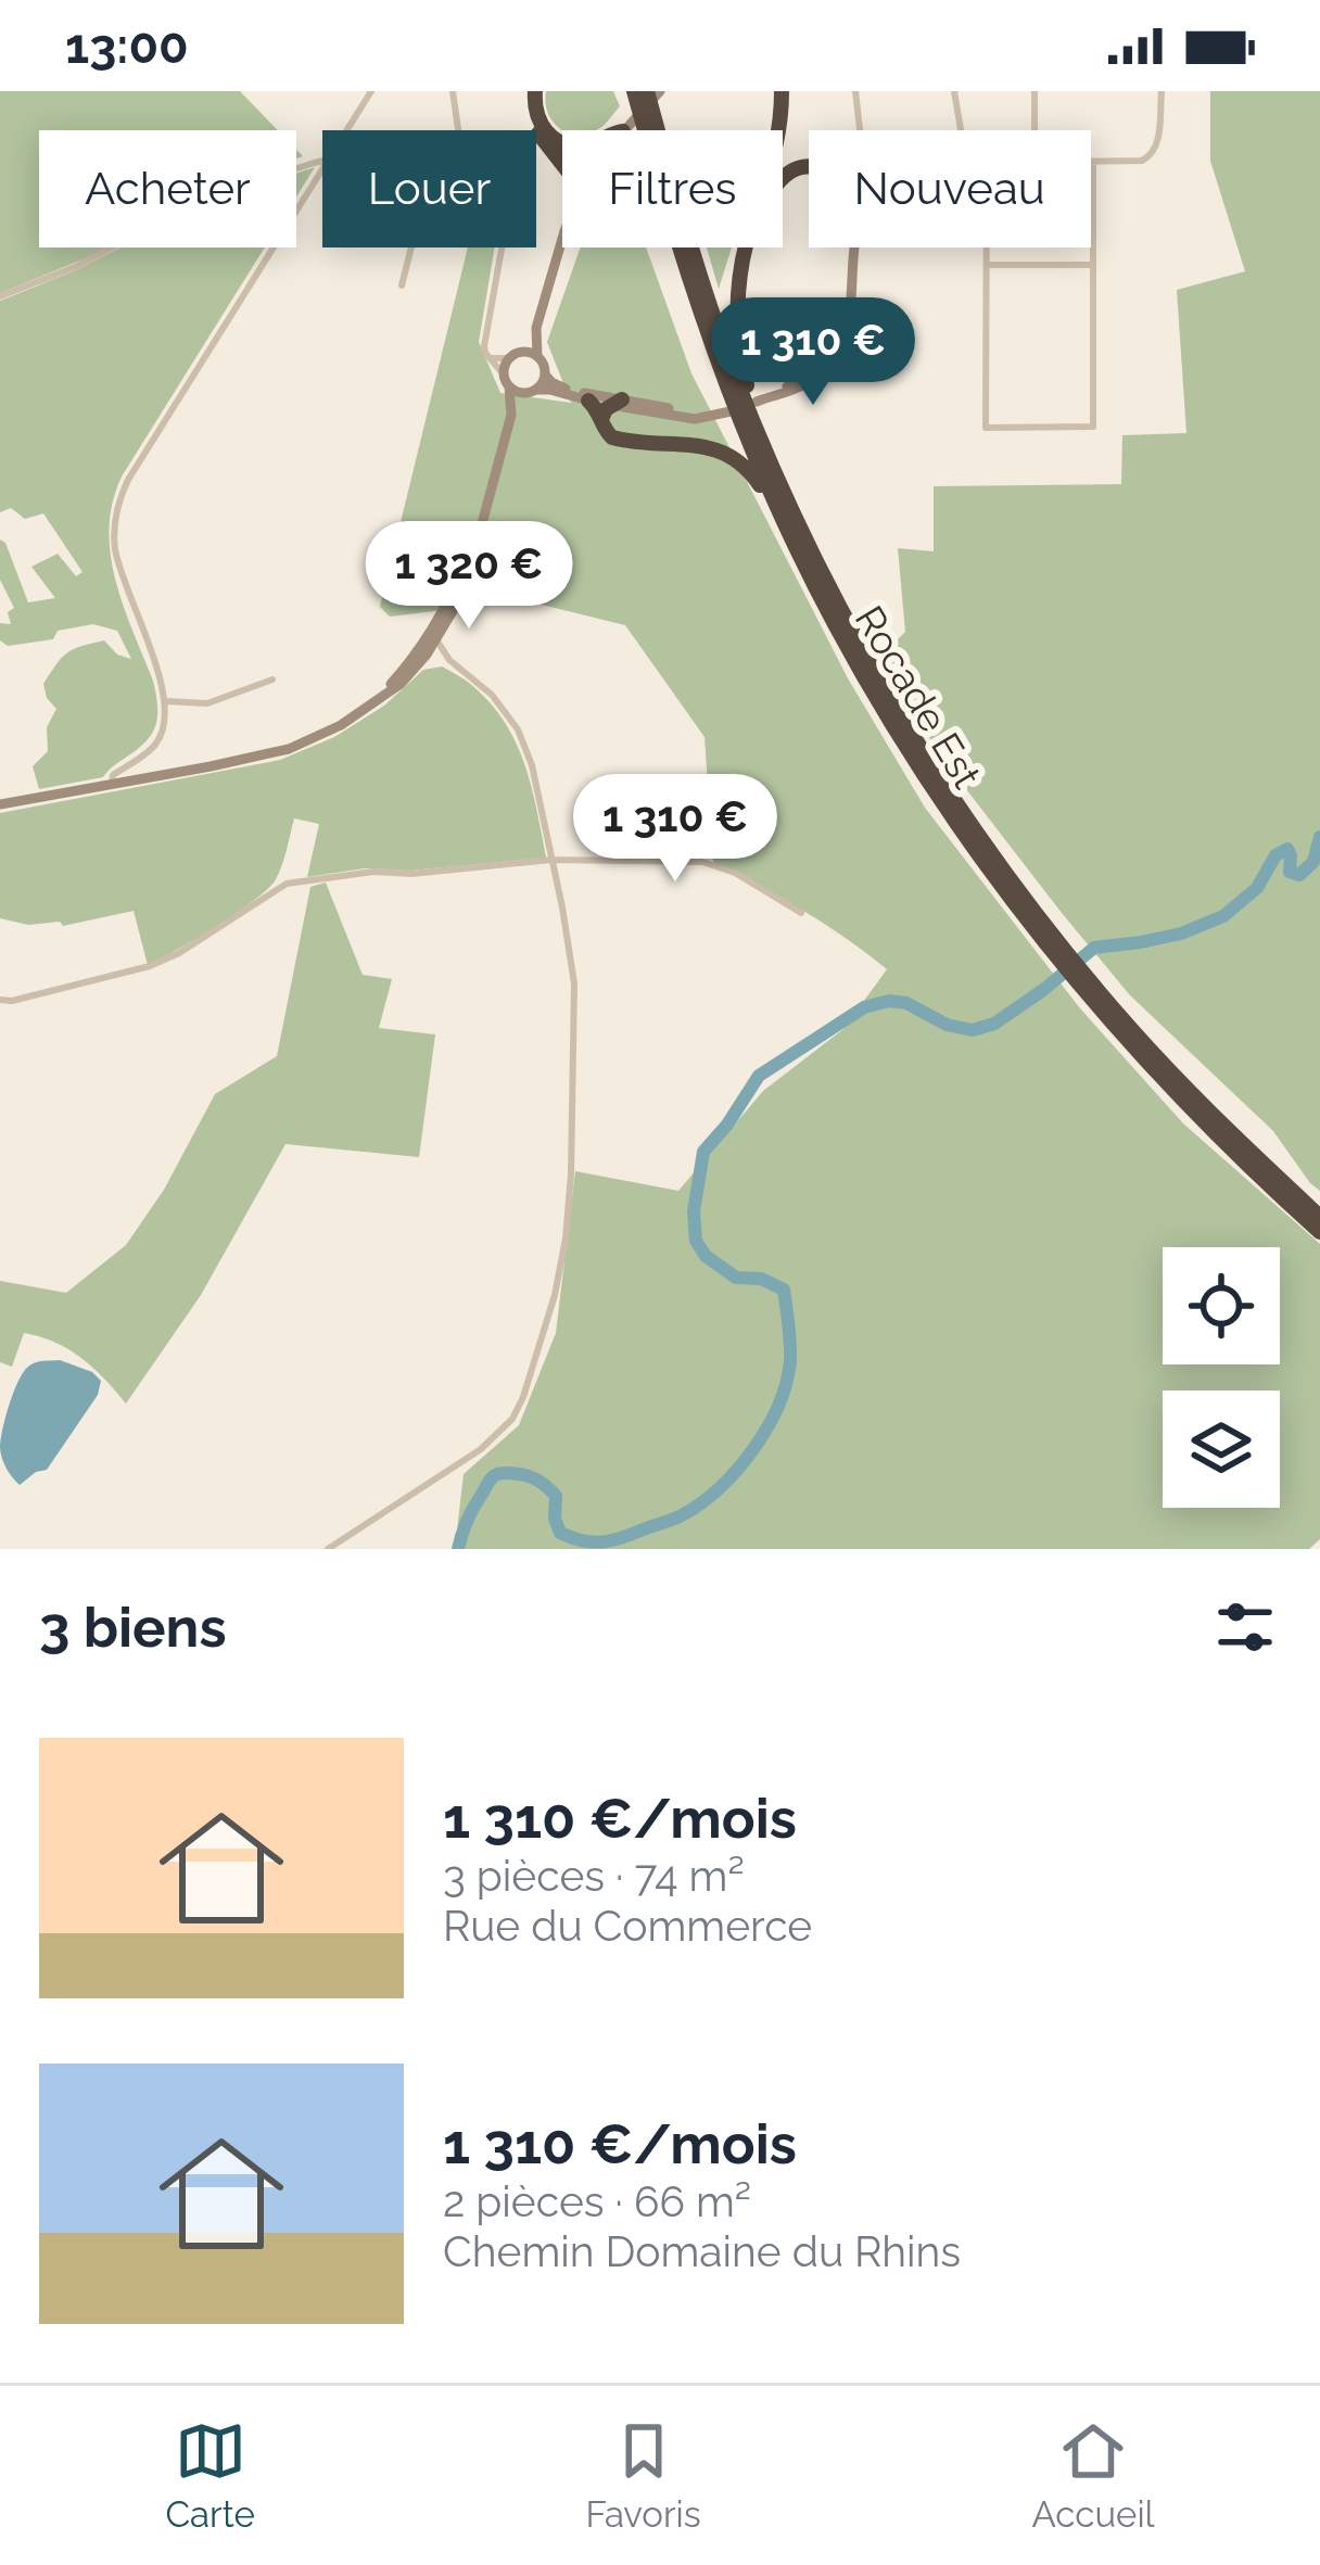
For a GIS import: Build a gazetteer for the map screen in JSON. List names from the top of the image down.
{
  "streets": {
    "highway": ["Rocade Est"]
  },
  "page": {
    "status": "13:00",
    "chip": [
      "Acheter",
      "Louer",
      "Filtres",
      "Nouveau"
    ],
    "price": ["1 310 €", "1 320 €", "1 310 €"],
    "heading": "3 biens",
    "list": [
      {
        "name": "1 310 €/mois",
        "note": "3 pièces · 74 m² · Rue du Commerce"
      },
      {
        "name": "1 310 €/mois",
        "note": "2 pièces · 66 m² · Chemin Domaine du Rhins"
      }
    ],
    "tabs": ["Carte", "Favoris", "Accueil"]
  }
}
